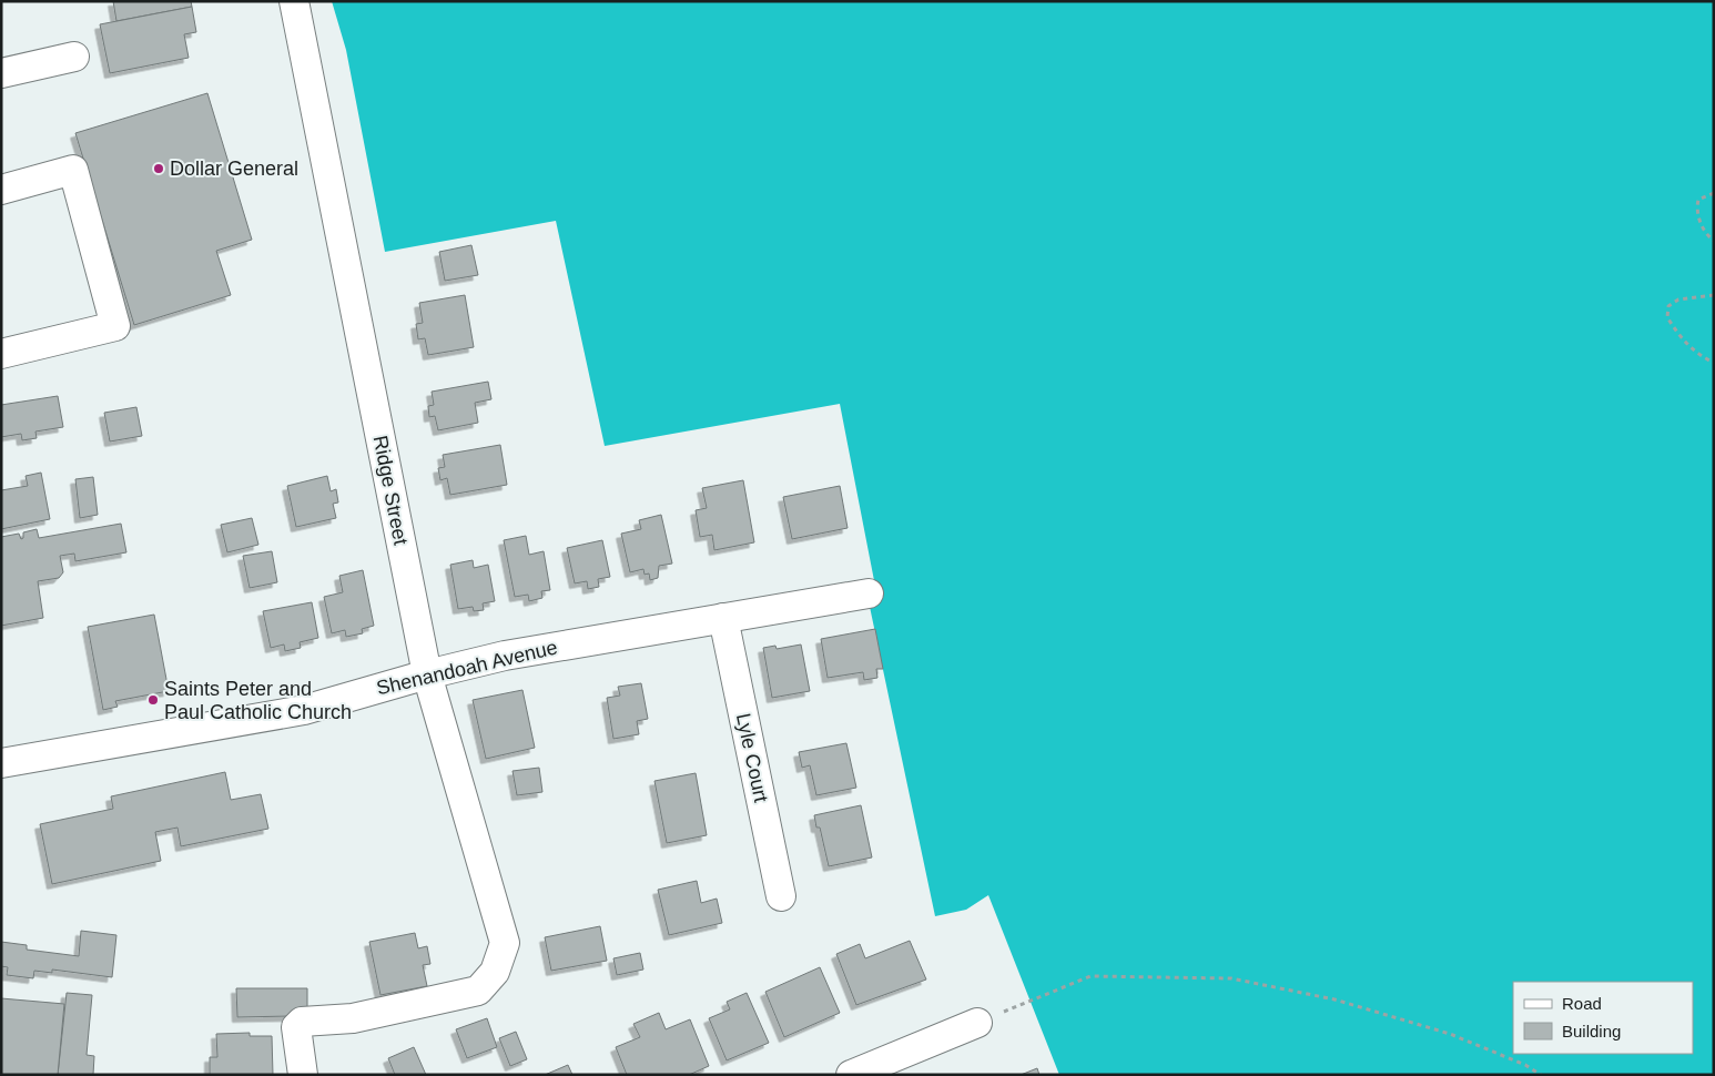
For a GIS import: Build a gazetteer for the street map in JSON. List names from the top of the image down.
{
  "streets": {
    "street": ["Ridge Street", "Shenandoah Avenue", "Lyle Court"]
  },
  "crossings": [
    ["Ridge Street", "Shenandoah Avenue"],
    ["Shenandoah Avenue", "Lyle Court"]
  ],
  "places": ["Dollar General", "Saints Peter and Paul Catholic Church"],
  "legend": ["Road", "Building"]
}
